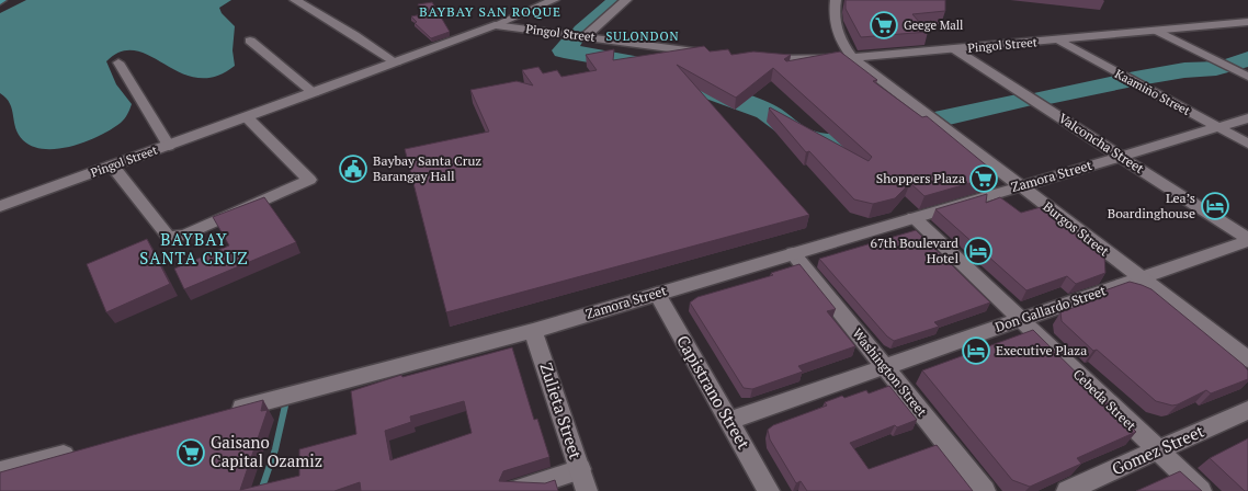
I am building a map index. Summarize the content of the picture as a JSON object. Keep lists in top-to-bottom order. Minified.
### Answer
{"streets":{"street":["Pingol Street","Kaamiño Street","Valconcha Street","Zamora Street","Burgos Street","Don Gallardo Street","Washington Street","Capistrano Street","Cebeda Street","Zulieta Street","Gomez Street"]},"crossings":[["Pingol Street","Kaamiño Street"],["Pingol Street","Valconcha Street"],["Pingol Street","Burgos Street"],["Kaamiño Street","Zamora Street"],["Valconcha Street","Zamora Street"],["Valconcha Street","Don Gallardo Street"],["Zamora Street","Burgos Street"],["Zamora Street","Washington Street"],["Zamora Street","Capistrano Street"],["Zamora Street","Cebeda Street"],["Zamora Street","Zulieta Street"],["Burgos Street","Don Gallardo Street"],["Don Gallardo Street","Washington Street"],["Don Gallardo Street","Capistrano Street"],["Don Gallardo Street","Cebeda Street"],["Cebeda Street","Gomez Street"]],"districts":["BAYBAY SAN ROQUE","SULONDON","BAYBAY SANTA CRUZ"],"places":{"supermarket":["Geege Mall","Shoppers Plaza","Gaisano Capital Ozamiz"],"public building":["Baybay Santa Cruz Barangay Hall"],"hotel":["Lea’s Boardinghouse","67th Boulevard Hotel","Executive Plaza"]}}
